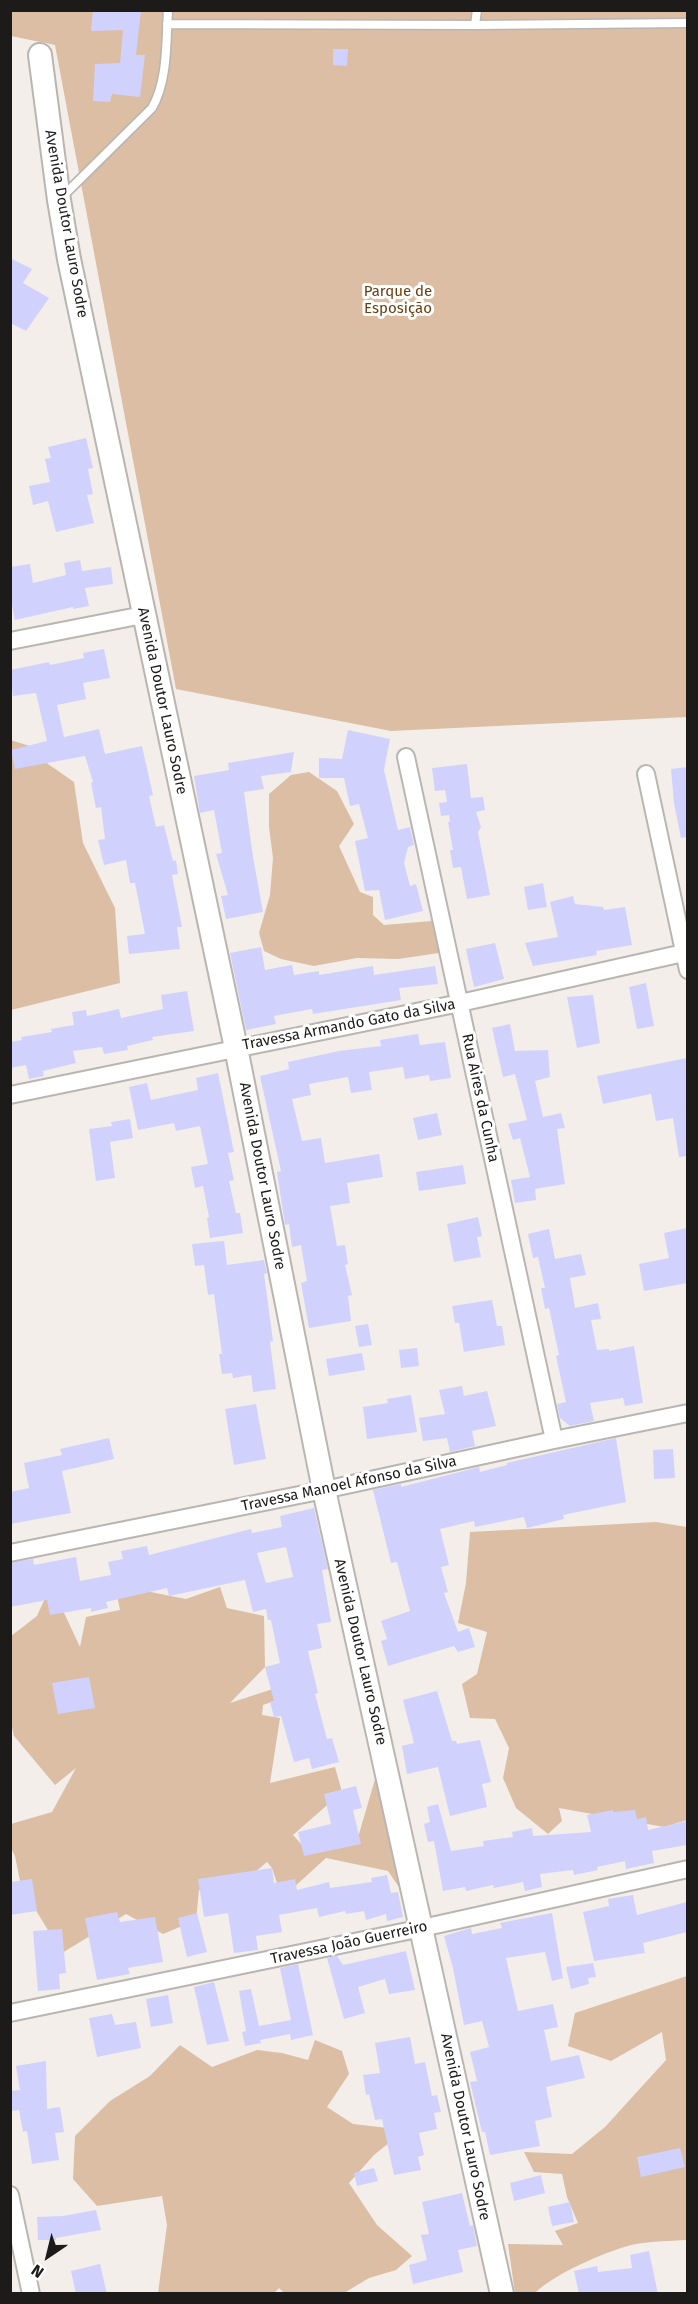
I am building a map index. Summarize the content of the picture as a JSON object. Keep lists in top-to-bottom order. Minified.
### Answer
{"streets":{"street":["Avenida Doutor Lauro Sodre","Travessa Armando Gato da Silva","Rua Aires da Cunha","Travessa Manoel Afonso da Silva","Travessa João Guerreiro"]},"crossings":[["Avenida Doutor Lauro Sodre","Travessa Armando Gato da Silva"],["Avenida Doutor Lauro Sodre","Travessa Manoel Afonso da Silva"],["Avenida Doutor Lauro Sodre","Travessa João Guerreiro"],["Travessa Armando Gato da Silva","Rua Aires da Cunha"],["Rua Aires da Cunha","Travessa Manoel Afonso da Silva"]],"parks":["Parque de Esposição"],"north":"bottom left"}
